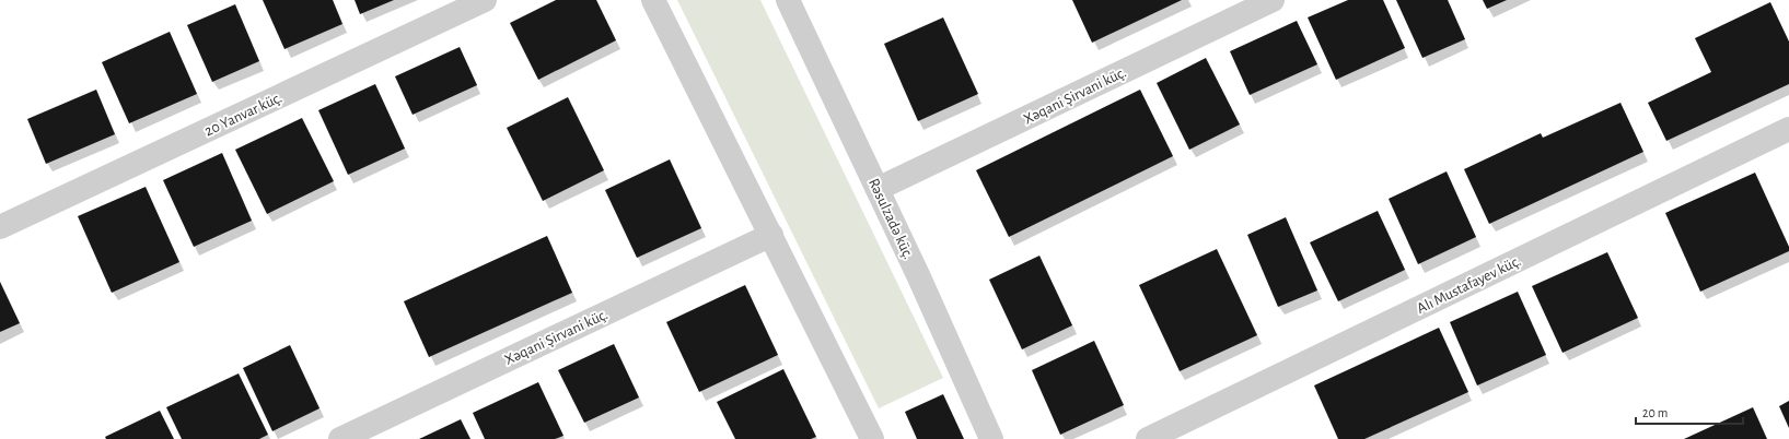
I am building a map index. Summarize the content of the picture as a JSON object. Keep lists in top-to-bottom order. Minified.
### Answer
{"streets":{"street":["Xəqani Şirvani küç.","20 Yanvar küç.","Rəsulzadə küç.","Alı Mustafayev küç."]},"crossings":[["Xəqani Şirvani küç.","Rəsulzadə küç."]],"scale_bar":"20 m"}
